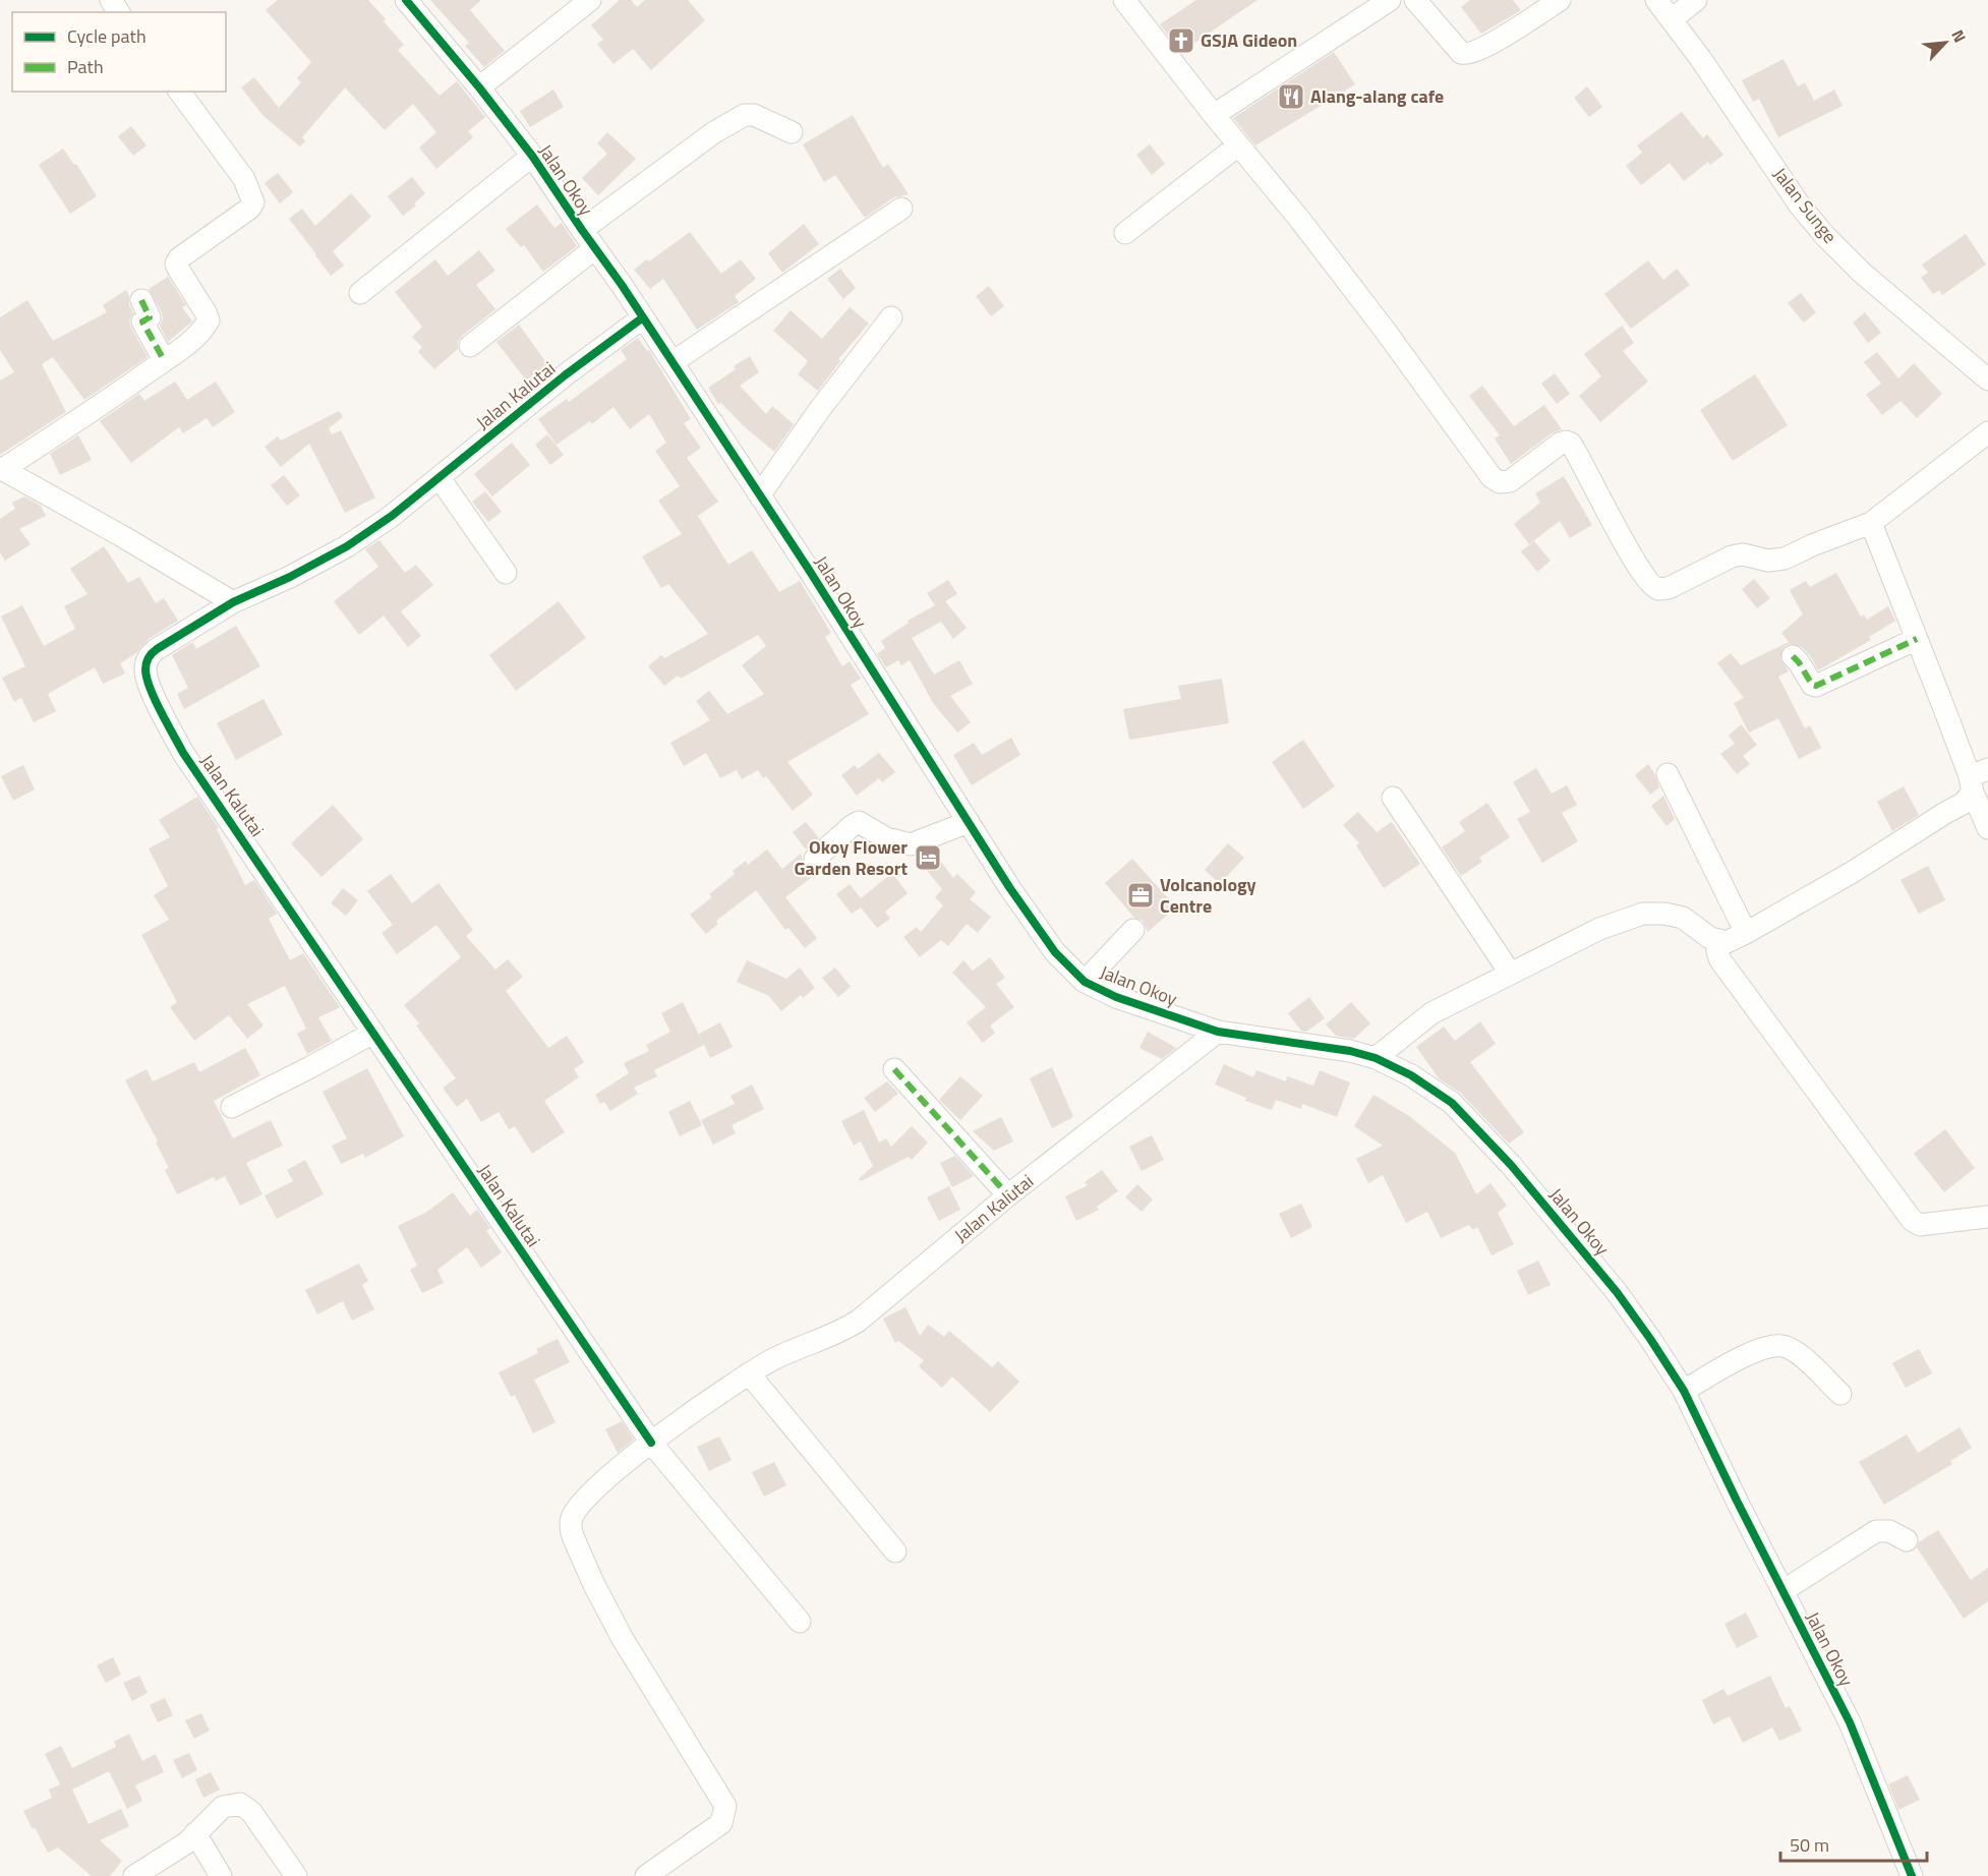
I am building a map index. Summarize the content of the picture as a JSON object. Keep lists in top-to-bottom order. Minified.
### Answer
{"streets":{"street":["Jalan Okoy","Jalan Sunge","Jalan Kalutai"]},"crossings":[["Jalan Okoy","Jalan Kalutai"]],"places":{"church":["GSJA Gideon"],"restaurant":["Alang-alang cafe"],"hotel":["Okoy Flower Garden Resort"],"office":["Volcanology Centre"]},"legend":["Cycle path","Path"],"scale_bar":"50 m","north":"top right"}
